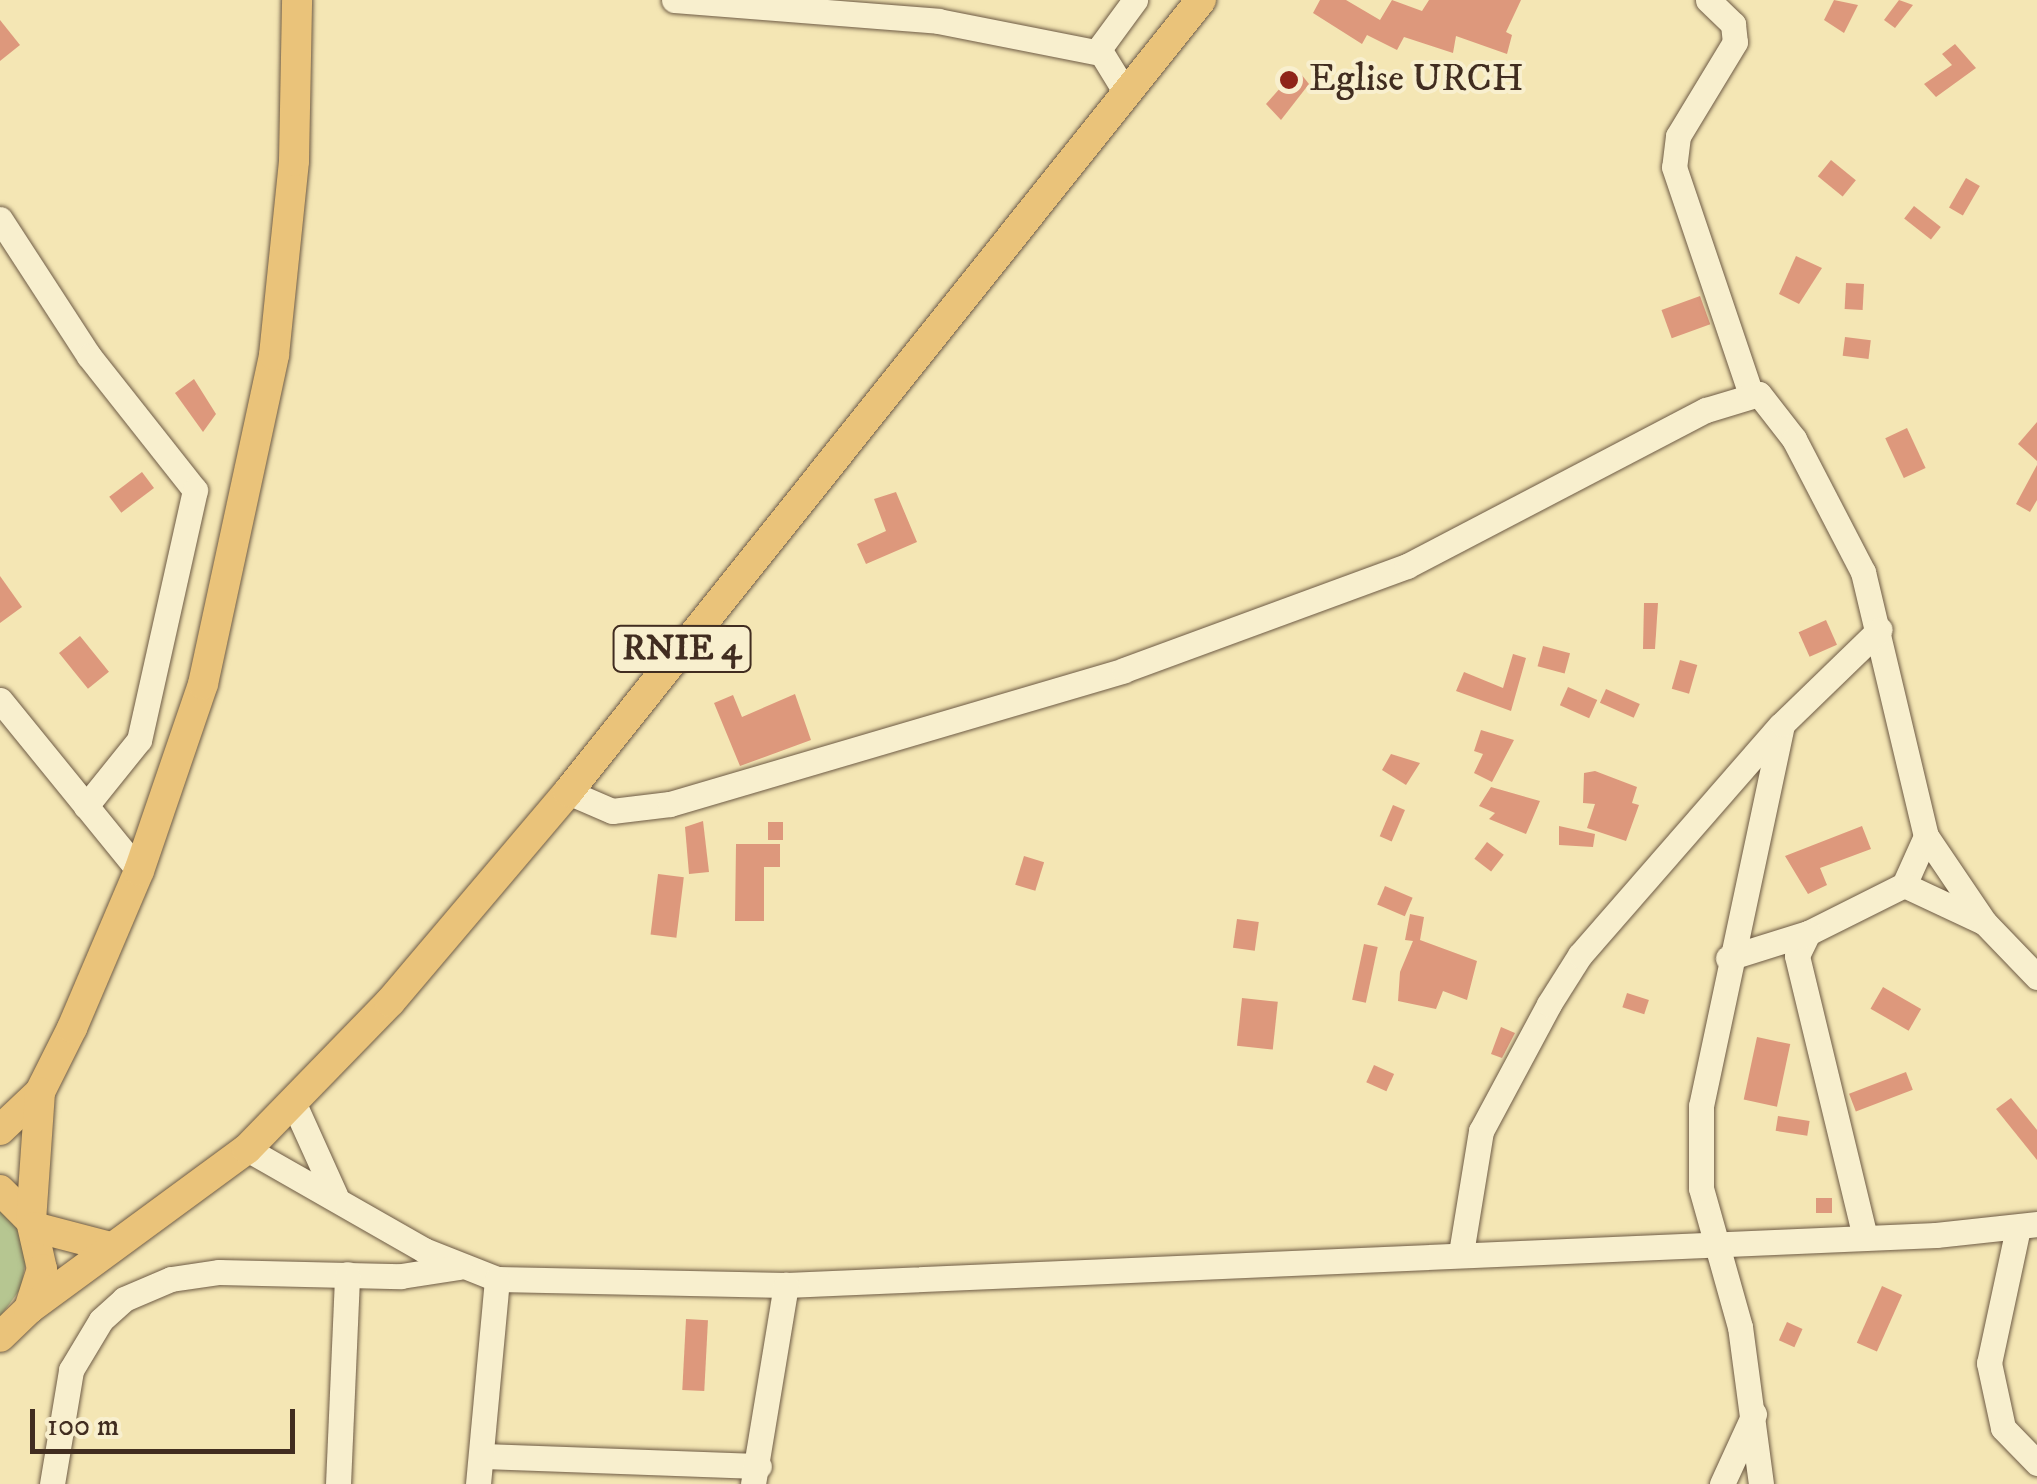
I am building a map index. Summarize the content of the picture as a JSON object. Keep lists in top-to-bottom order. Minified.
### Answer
{"streets":{"main road":["RNIE 4"]},"places":["Eglise URCH"],"scale_bar":"100 m"}
